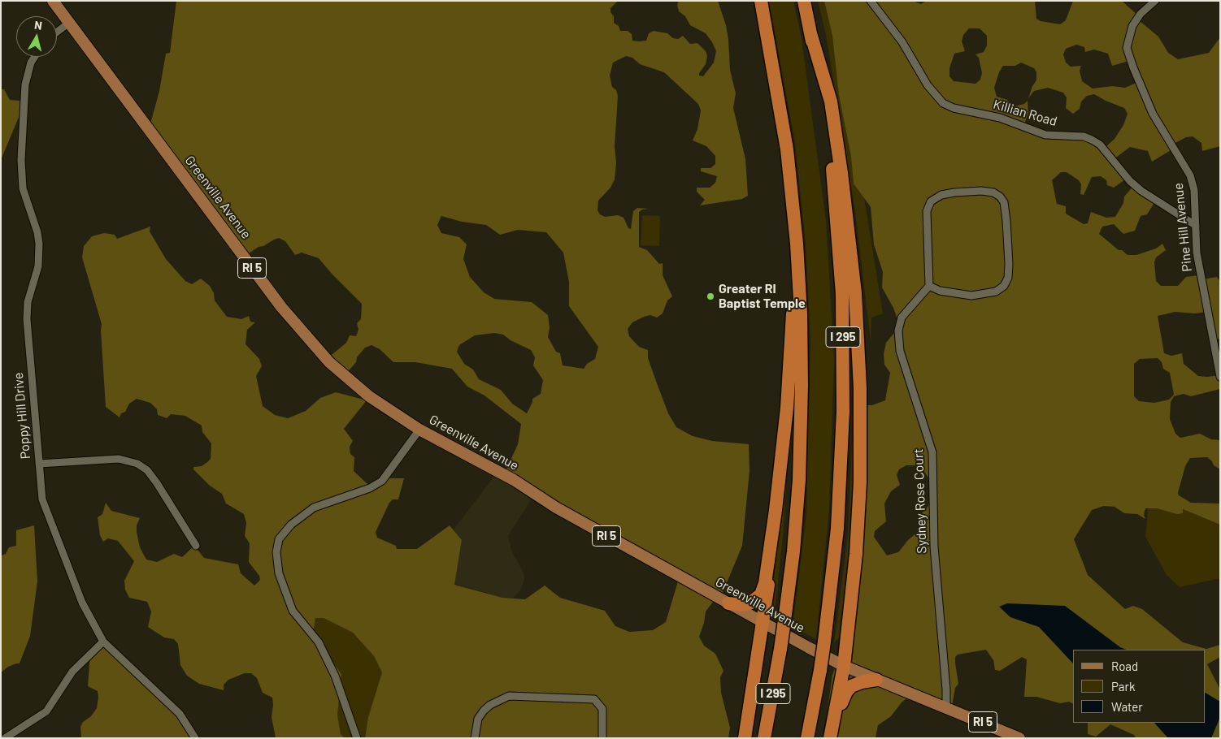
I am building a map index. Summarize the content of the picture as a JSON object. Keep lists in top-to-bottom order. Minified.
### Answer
{"streets":{"highway":["I 295"],"main road":["Greenville Avenue","RI 5"],"street":["Killian Road","Pine Hill Avenue","Poppy Hill Drive","Sydney Rose Court"]},"crossings":[["Killian Road","Pine Hill Avenue"],["Greenville Avenue","Sydney Rose Court"]],"places":["Greater RI Baptist Temple"],"legend":["Road","Park","Water"],"north":"top"}
